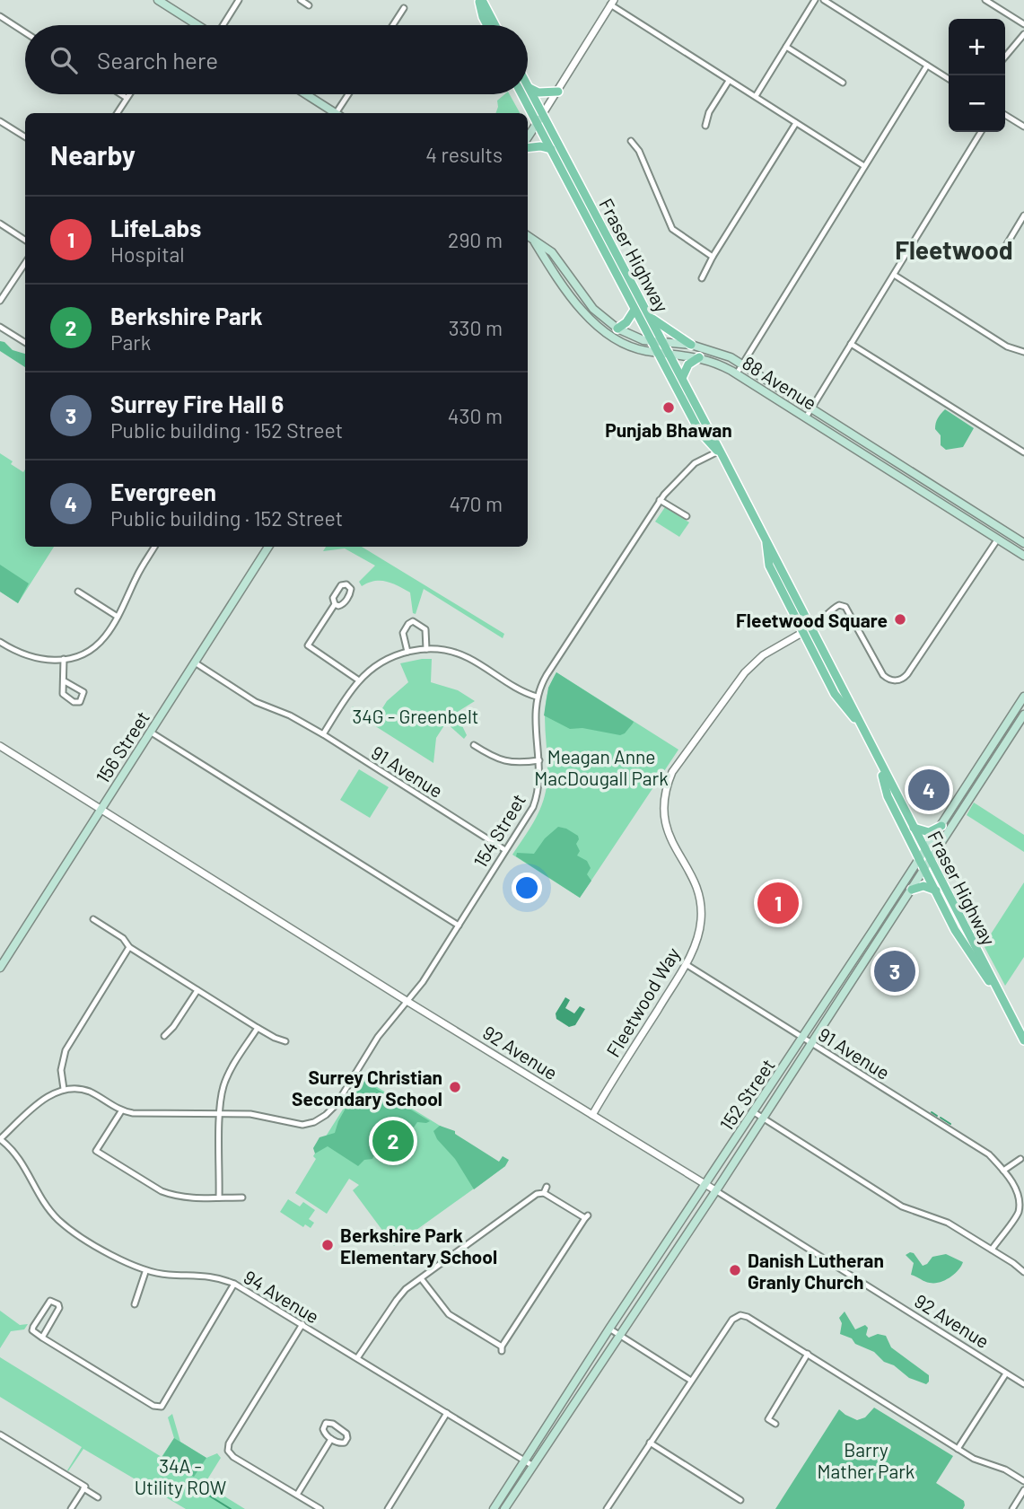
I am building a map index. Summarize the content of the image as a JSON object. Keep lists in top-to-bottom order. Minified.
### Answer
{"streets":{"main road":["Fraser Highway","88 Avenue","156 Street","152 Street"],"street":["91 Avenue","154 Street","Fleetwood Way","92 Avenue","94 Avenue"]},"crossings":[["Fraser Highway","88 Avenue"],["Fraser Highway","154 Street"],["Fraser Highway","Fleetwood Way"],["Fraser Highway","152 Street"],["88 Avenue","Fleetwood Way"],["156 Street","91 Avenue"],["156 Street","92 Avenue"],["91 Avenue","154 Street"],["91 Avenue","Fleetwood Way"],["91 Avenue","152 Street"],["154 Street","92 Avenue"],["Fleetwood Way","92 Avenue"],["92 Avenue","152 Street"],["152 Street","94 Avenue"]],"districts":["Fleetwood"],"parks":["34G - Greenbelt","Meagan Anne MacDougall Park","Barry Mather Park","34A - Utility ROW"],"places":["Punjab Bhawan","Fleetwood Square","Surrey Christian Secondary School","Berkshire Park Elementary School","Danish Lutheran Granly Church"],"page":{"map_buttons":["+","−"],"search":"Search here","heading":["Nearby","4 results"],"list":[{"mark":"1","name":"LifeLabs","note":"Hospital","value":"290 m"},{"mark":"2","name":"Berkshire Park","note":"Park","value":"330 m"},{"mark":"3","name":"Surrey Fire Hall 6","note":"Public building · 152 Street","value":"430 m"},{"mark":"4","name":"Evergreen","note":"Public building · 152 Street","value":"470 m"}],"pins":["4","1","3","2"]}}
